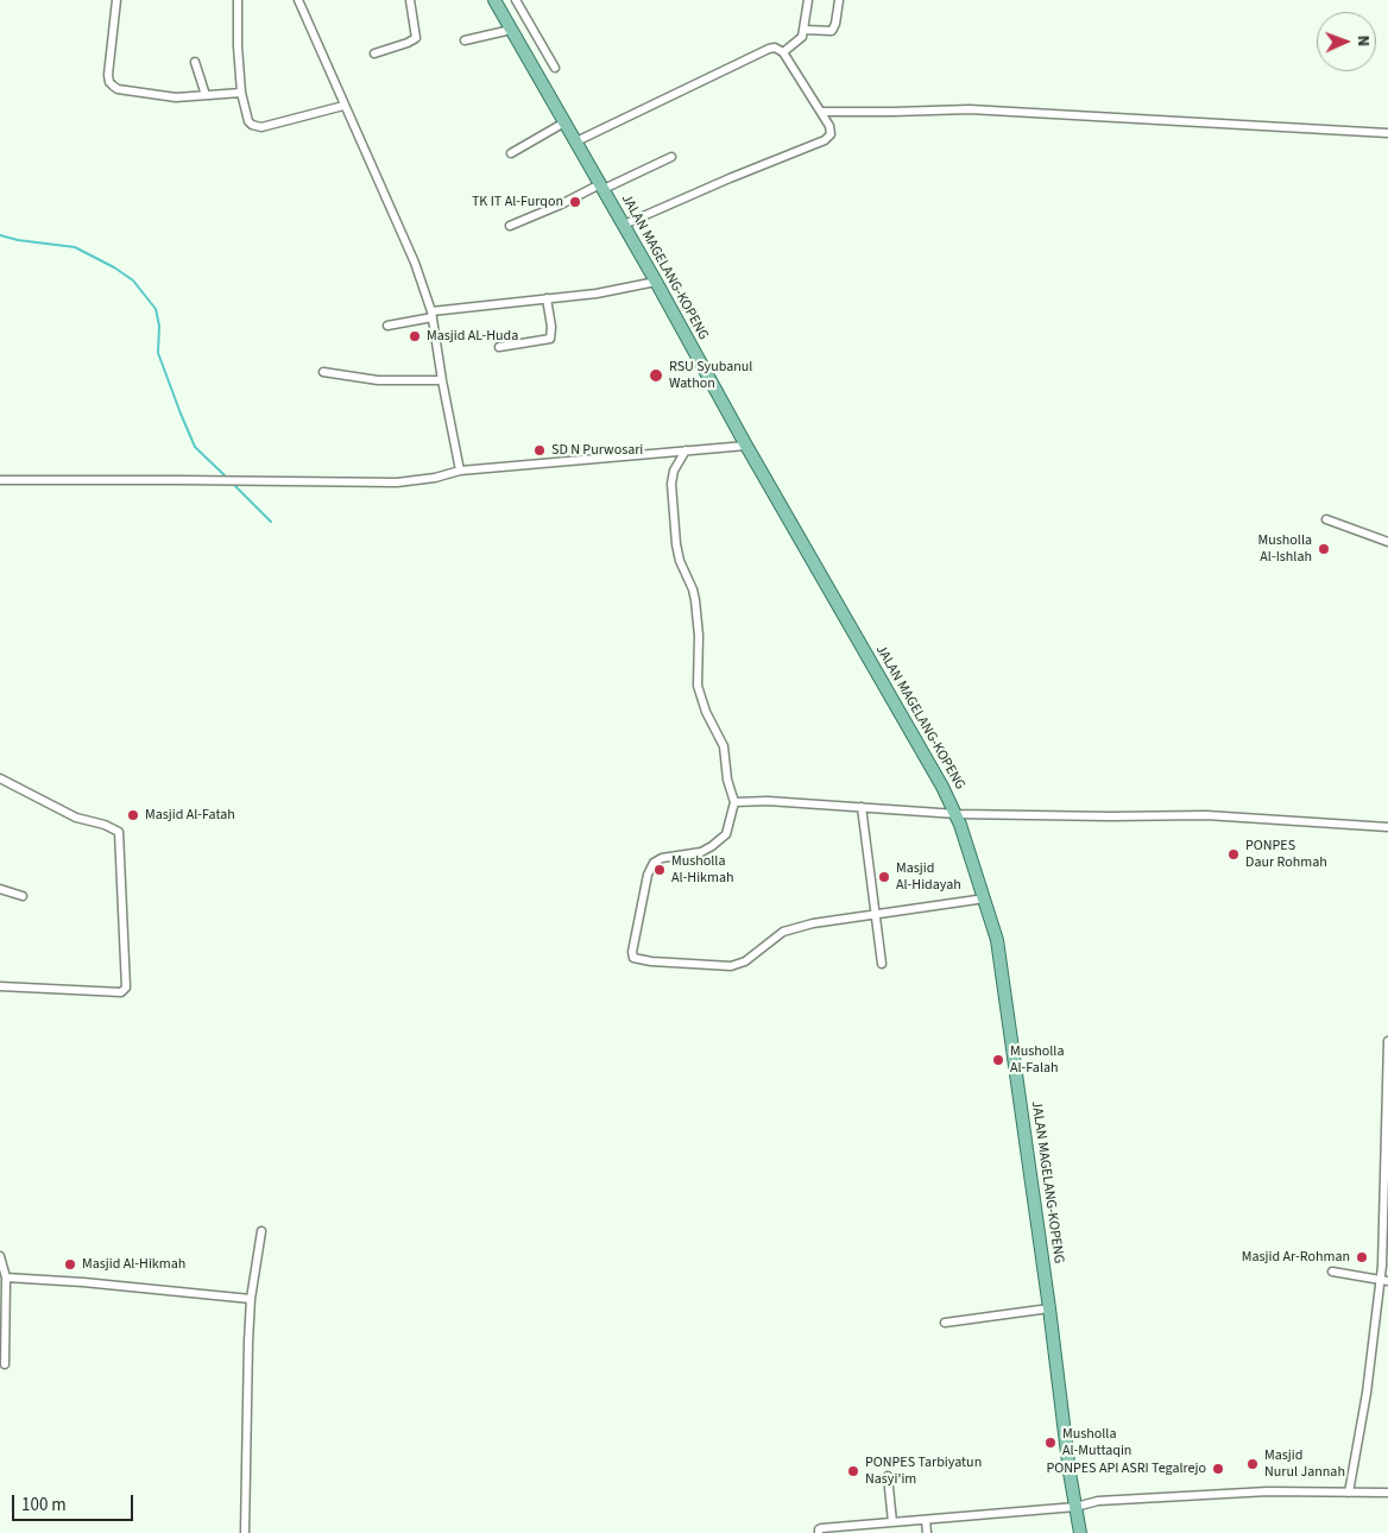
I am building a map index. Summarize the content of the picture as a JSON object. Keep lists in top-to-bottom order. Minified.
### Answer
{"streets":{"main road":["JALAN MAGELANG-KOPENG"]},"places":["TK IT Al-Furqon","Masjid AL-Huda","RSU Syubanul Wathon","SD N Purwosari","Musholla Al-Ishlah","Masjid Al-Fatah","PONPES Daur Rohmah","Musholla Al-Hikmah","Masjid Al-Hidayah","Musholla Al-Falah","Masjid Ar-Rohman","Masjid Al-Hikmah","Musholla Al-Muttaqin","Masjid Nurul Jannah","PONPES API ASRI Tegalrejo","PONPES Tarbiyatun Nasyi'im"],"scale_bar":"100 m","north":"right"}
